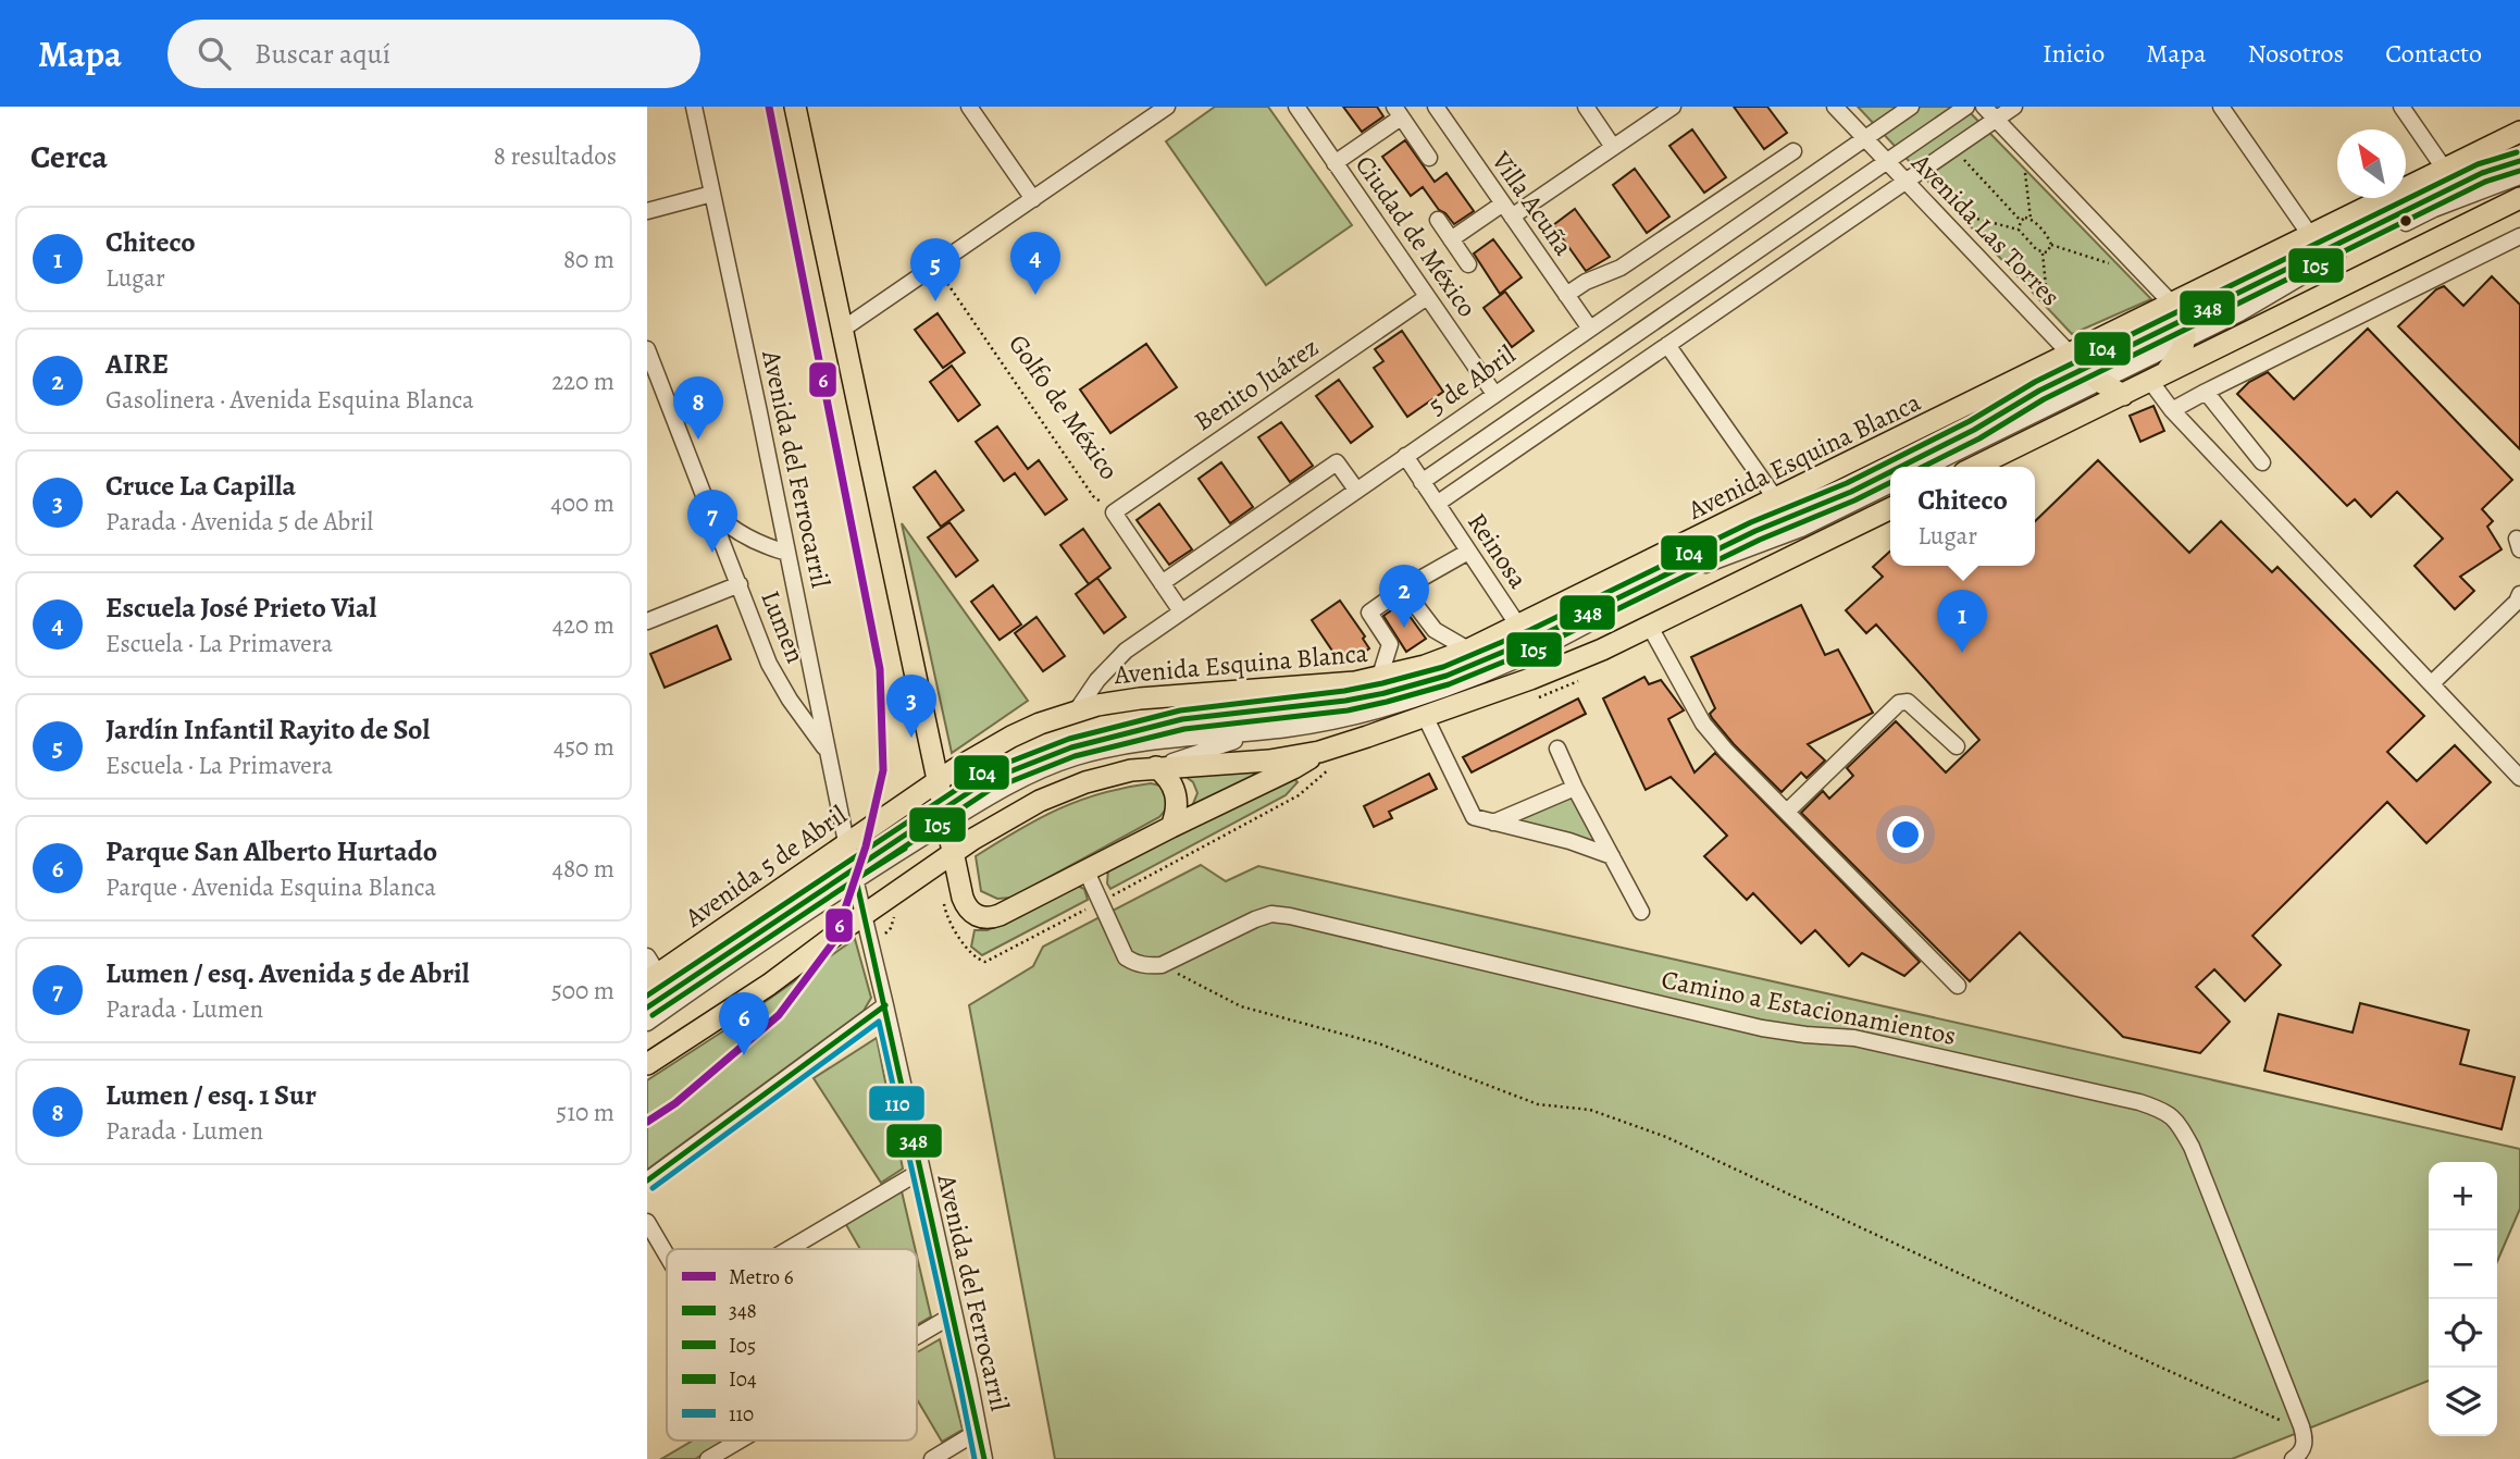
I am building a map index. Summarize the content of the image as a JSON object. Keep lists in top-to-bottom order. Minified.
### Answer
{"streets":{"main road":["Avenida Esquina Blanca","Avenida 5 de Abril"],"street":["Villa Acuña","Avenida Las Torres","Ciudad de México","5 de Abril","Benito Juárez","Golfo de México","Avenida del Ferrocarril","Reinosa","Lumen","Camino a Estacionamientos"]},"crossings":[["Villa Acuña","5 de Abril"],["Avenida Las Torres","5 de Abril"],["Avenida Las Torres","Avenida Esquina Blanca"],["Ciudad de México","5 de Abril"],["Ciudad de México","Benito Juárez"],["5 de Abril","Golfo de México"],["5 de Abril","Avenida Esquina Blanca"],["5 de Abril","Reinosa"],["5 de Abril","Avenida 5 de Abril"],["Benito Juárez","Golfo de México"],["Avenida Esquina Blanca","Reinosa"],["Avenida Esquina Blanca","Avenida 5 de Abril"],["Avenida del Ferrocarril","Lumen"],["Avenida del Ferrocarril","Avenida 5 de Abril"]],"lines":["metro line 6","transit line I04","transit line 348","transit line I05","transit line 110"],"legend":["Metro 6","348","I05","I04","110"],"north":"top left","page":{"header":"Mapa","search":"Buscar aquí","nav":["Inicio","Mapa","Nosotros","Contacto"],"heading":["Cerca","8 resultados"],"list":[{"mark":"1","name":"Chiteco","note":"Lugar","value":"80 m"},{"mark":"2","name":"AIRE","note":"Gasolinera · Avenida Esquina Blanca","value":"220 m"},{"mark":"3","name":"Cruce La Capilla","note":"Parada · Avenida 5 de Abril","value":"400 m"},{"mark":"4","name":"Escuela José Prieto Vial","note":"Escuela · La Primavera","value":"420 m"},{"mark":"5","name":"Jardín Infantil Rayito de Sol","note":"Escuela · La Primavera","value":"450 m"},{"mark":"6","name":"Parque San Alberto Hurtado","note":"Parque · Avenida Esquina Blanca","value":"480 m"},{"mark":"7","name":"Lumen / esq. Avenida 5 de Abril","note":"Parada · Lumen","value":"500 m"},{"mark":"8","name":"Lumen / esq. 1 Sur","note":"Parada · Lumen","value":"510 m"}],"pins":["4","5","8","7","2","1","3","6"],"popup":["Chiteco","Lugar"],"map_buttons":["+","−"]}}
